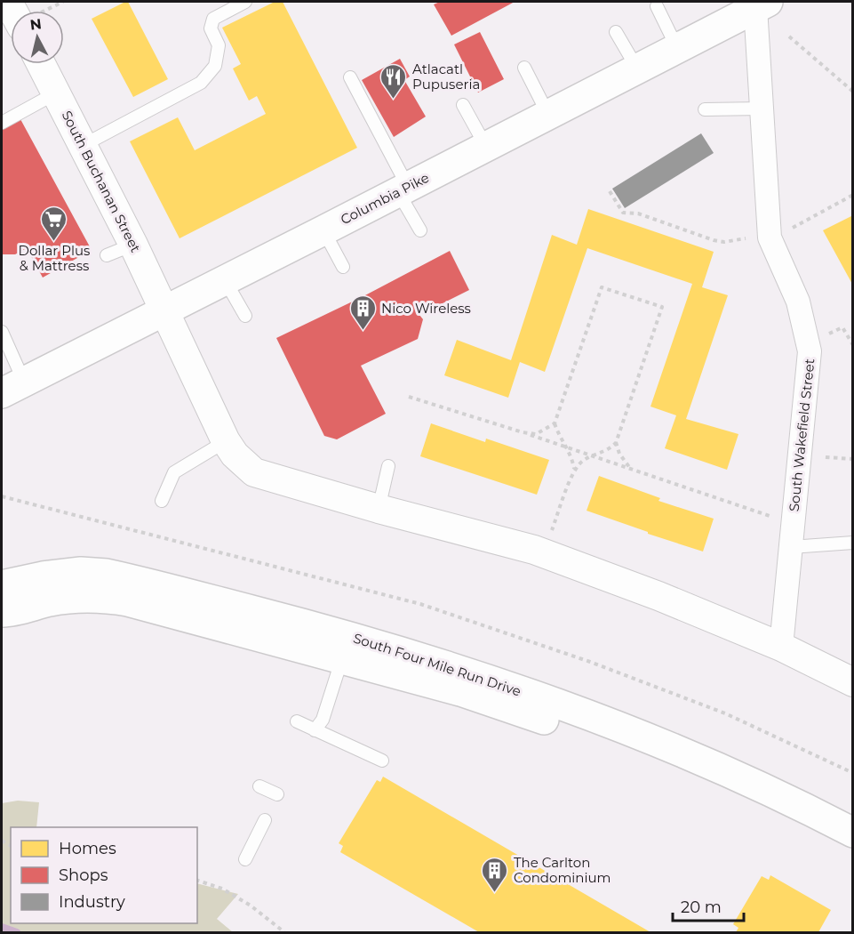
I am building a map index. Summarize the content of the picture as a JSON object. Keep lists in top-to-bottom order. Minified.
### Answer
{"streets":{"main road":["Columbia Pike","South Four Mile Run Drive"],"street":["South Buchanan Street","South Wakefield Street"]},"crossings":[["South Buchanan Street","Columbia Pike"],["Columbia Pike","South Wakefield Street"]],"places":{"restaurant":["Atlacatl Pupuseria"],"supermarket":["Dollar Plus & Mattress"],"building":["Nico Wireless","The Carlton Condominium"]},"legend":["Homes","Shops","Industry"],"scale_bar":"20 m","north":"top"}
